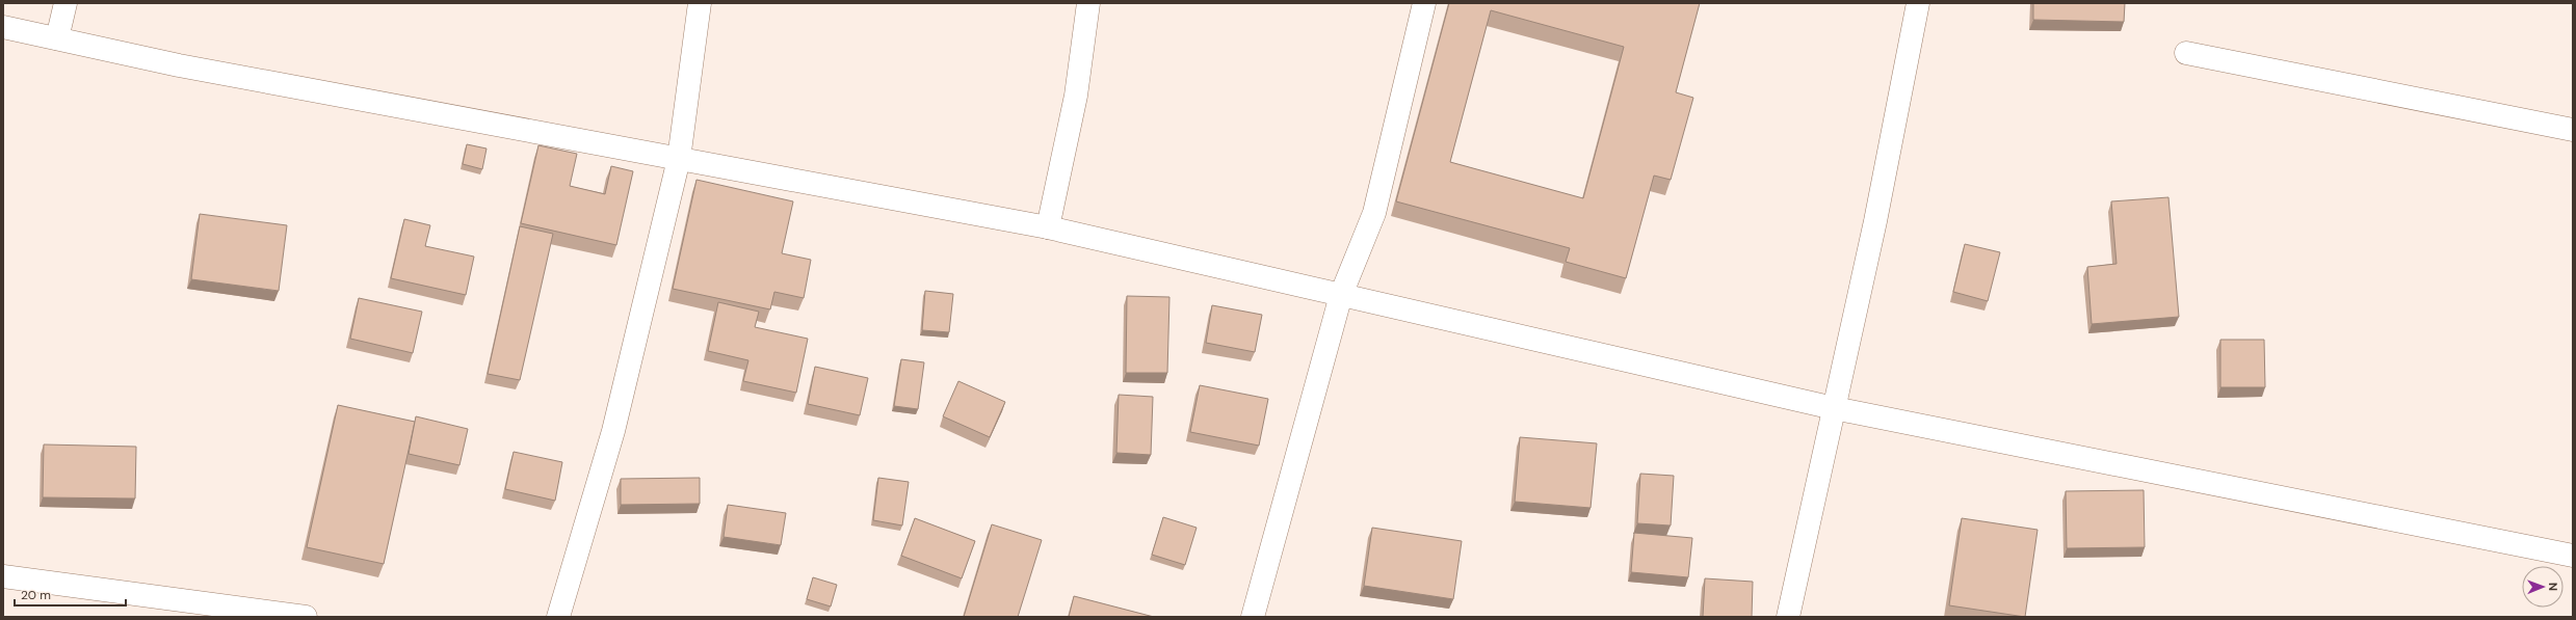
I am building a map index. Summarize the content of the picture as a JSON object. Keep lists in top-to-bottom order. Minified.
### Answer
{"scale_bar":"20 m","north":"right"}
